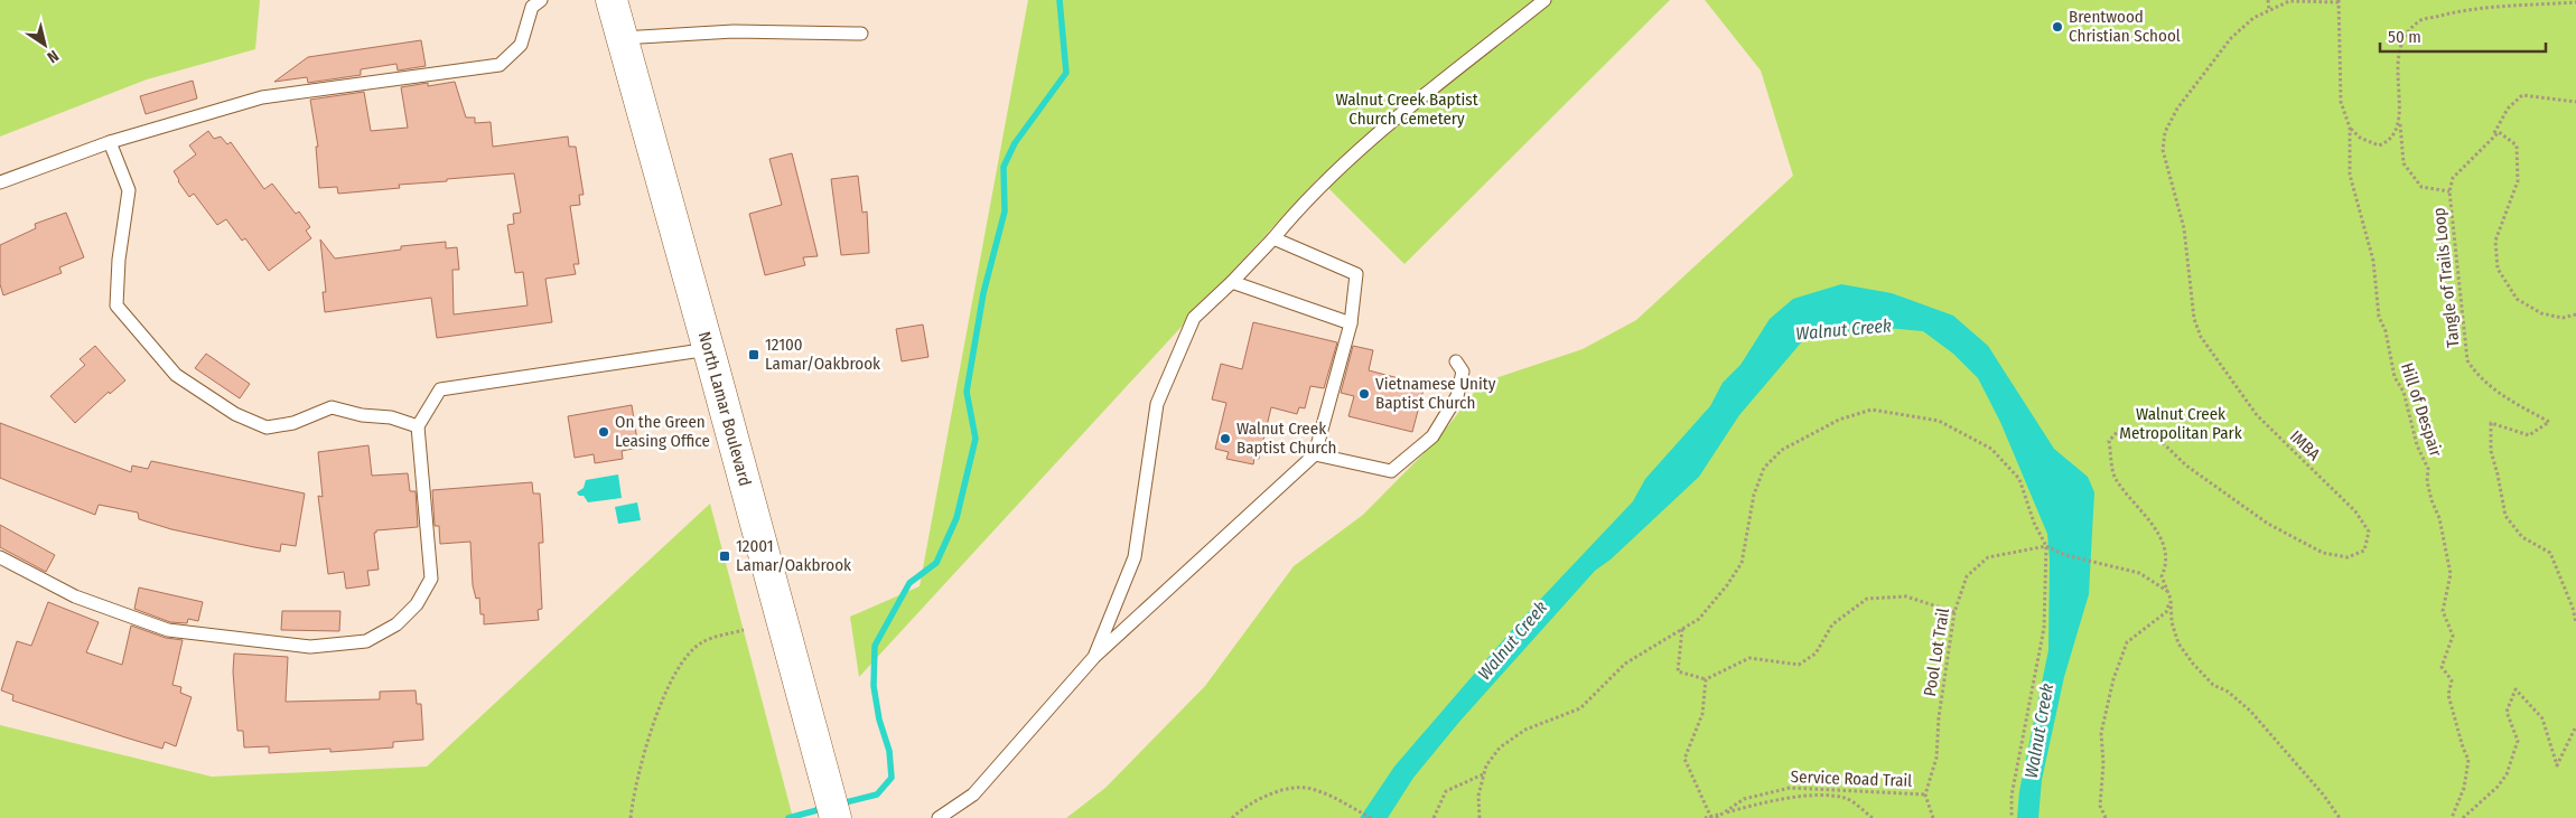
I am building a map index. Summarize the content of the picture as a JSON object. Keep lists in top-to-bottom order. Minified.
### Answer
{"streets":{"main road":["North Lamar Boulevard"],"path":["Tangle of Trails Loop","Hill of Despair","IMBA","Pool Lot Trail","Service Road Trail"]},"crossings":[["Hill of Despair","IMBA"],["Pool Lot Trail","Service Road Trail"]],"water":["Walnut Creek"],"parks":["Walnut Creek Baptist Church Cemetery","Walnut Creek Metropolitan Park"],"places":{"other":["Brentwood Christian School","Vietnamese Unity Baptist Church","On the Green Leasing Office","Walnut Creek Baptist Church"],"transit":["12100 Lamar/Oakbrook","12001 Lamar/Oakbrook"]},"scale_bar":"50 m","north":"bottom right"}
